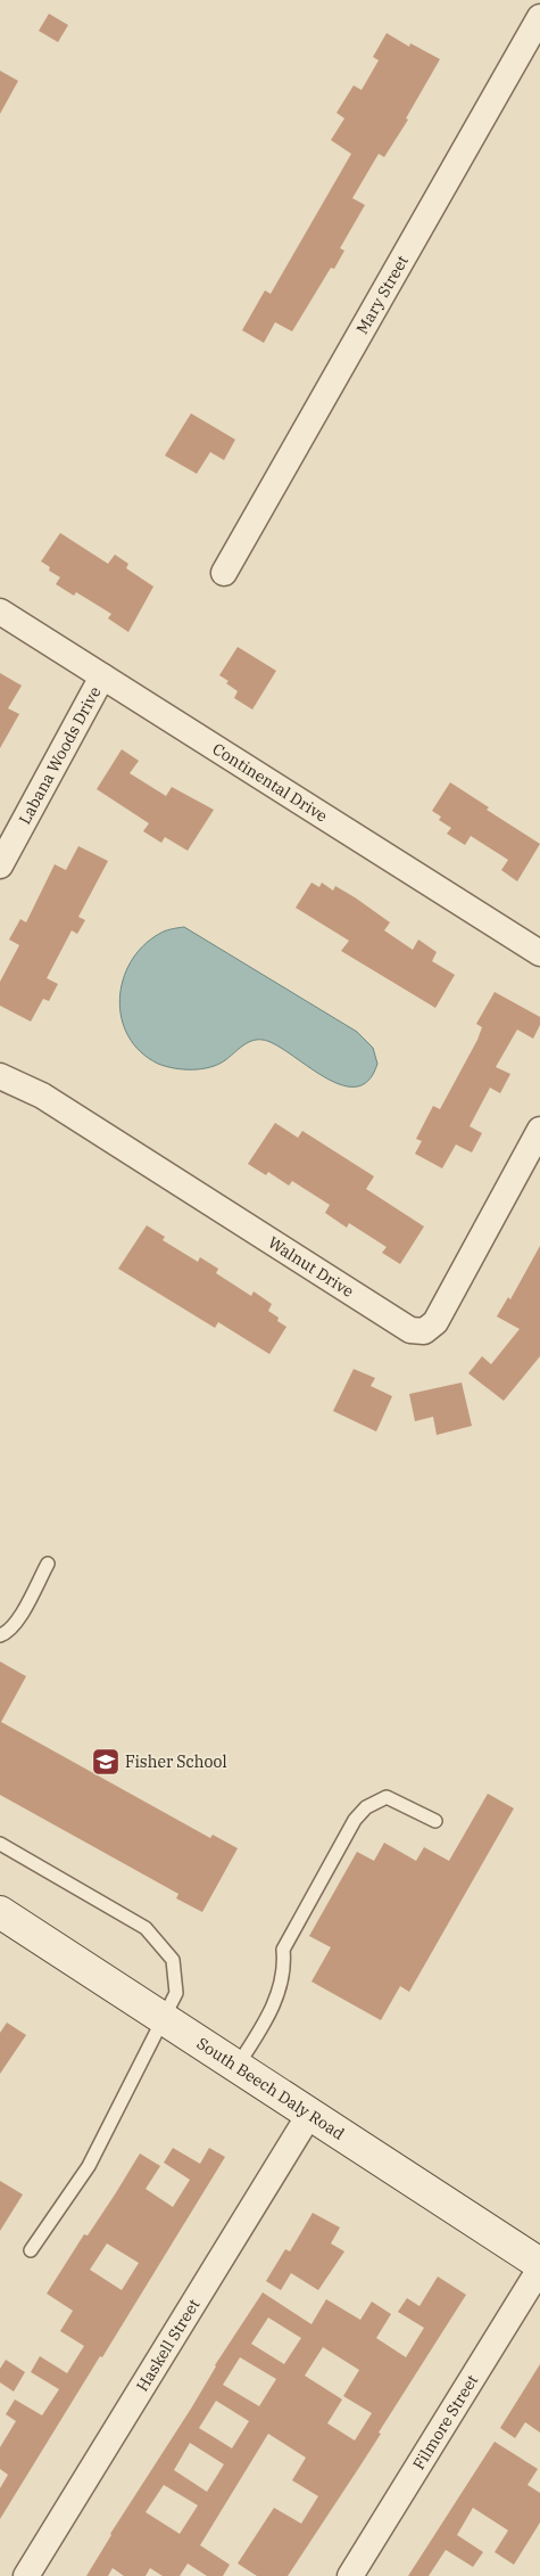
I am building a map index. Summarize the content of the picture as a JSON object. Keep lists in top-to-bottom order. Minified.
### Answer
{"streets":{"street":["Mary Street","Labana Woods Drive","Continental Drive","Walnut Drive","South Beech Daly Road","Haskell Street","Filmore Street"]},"crossings":[["Labana Woods Drive","Continental Drive"],["South Beech Daly Road","Haskell Street"],["South Beech Daly Road","Filmore Street"]],"places":{"school or university":["Fisher School"]}}
